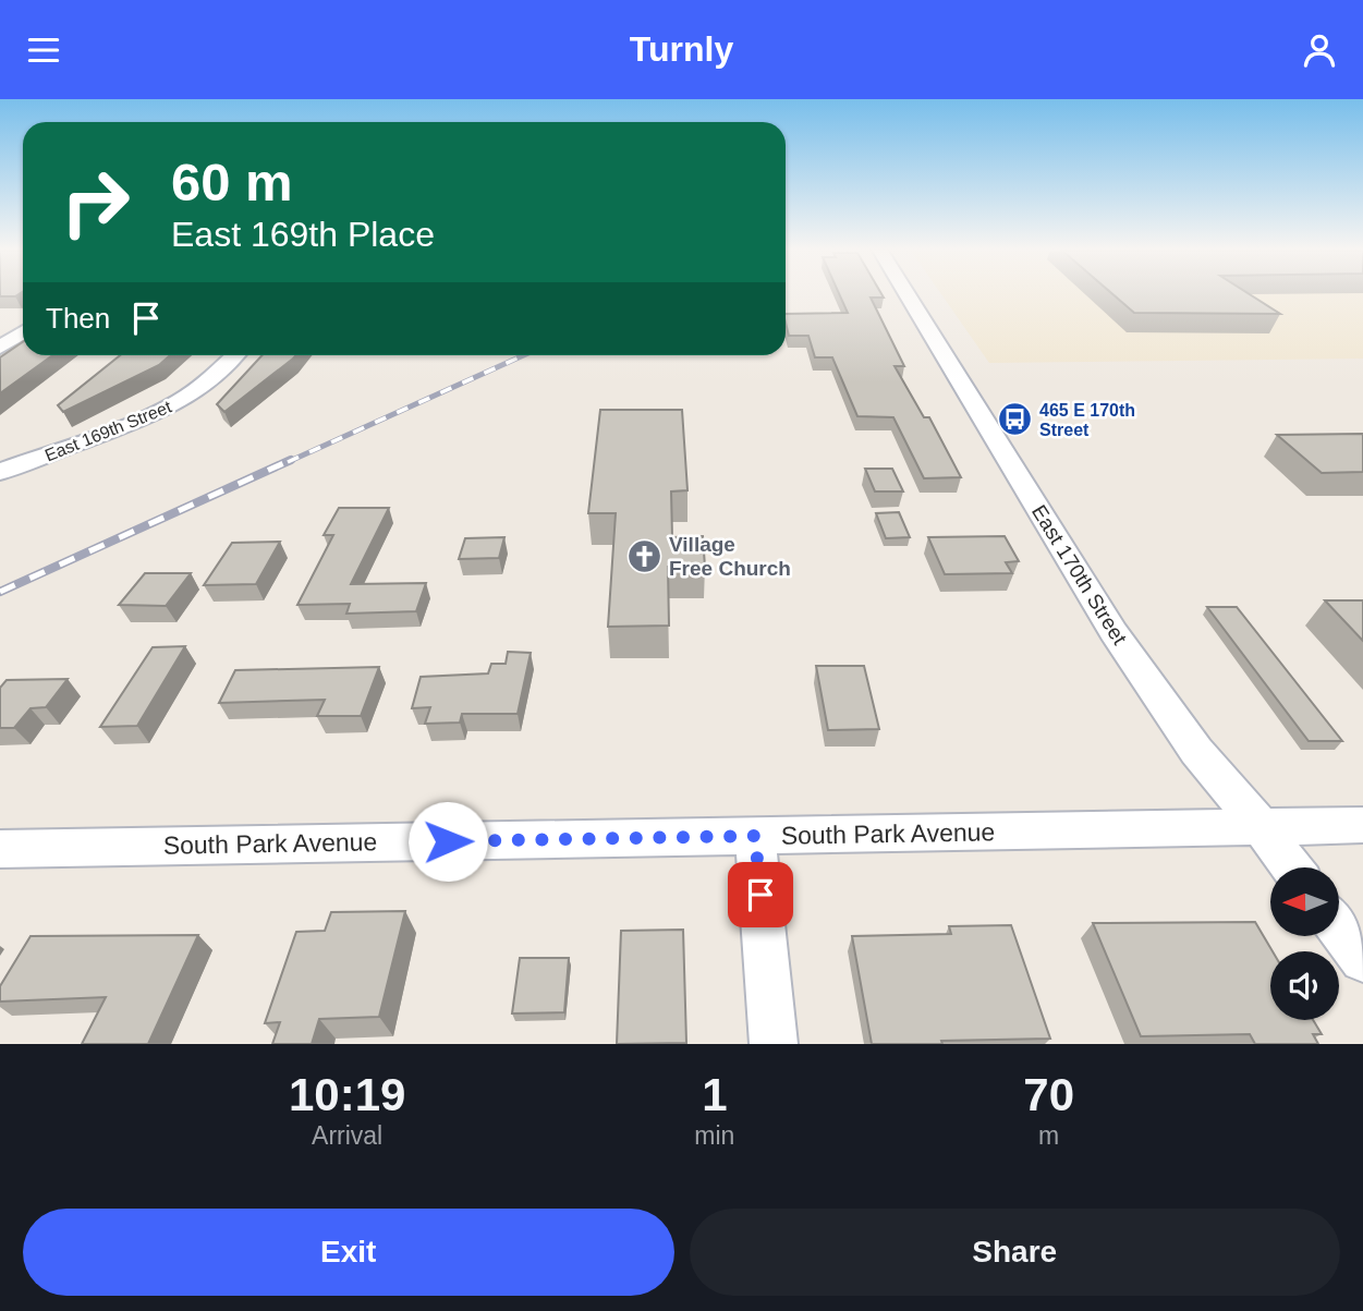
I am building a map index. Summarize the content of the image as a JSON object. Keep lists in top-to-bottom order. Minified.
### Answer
{"streets":{"street":["East 169th Street","East 170th Street","South Park Avenue"]},"crossings":[["East 170th Street","South Park Avenue"]],"places":{"bus stop":["465 E 170th Street"],"church":["Village Free Church"]},"north":"left","page":{"header":"Turnly","turn":["60 m","East 169th Place"],"then":"Then","eta":["10:19","Arrival","1","min","70","m"],"buttons":["Exit","Share"]}}
